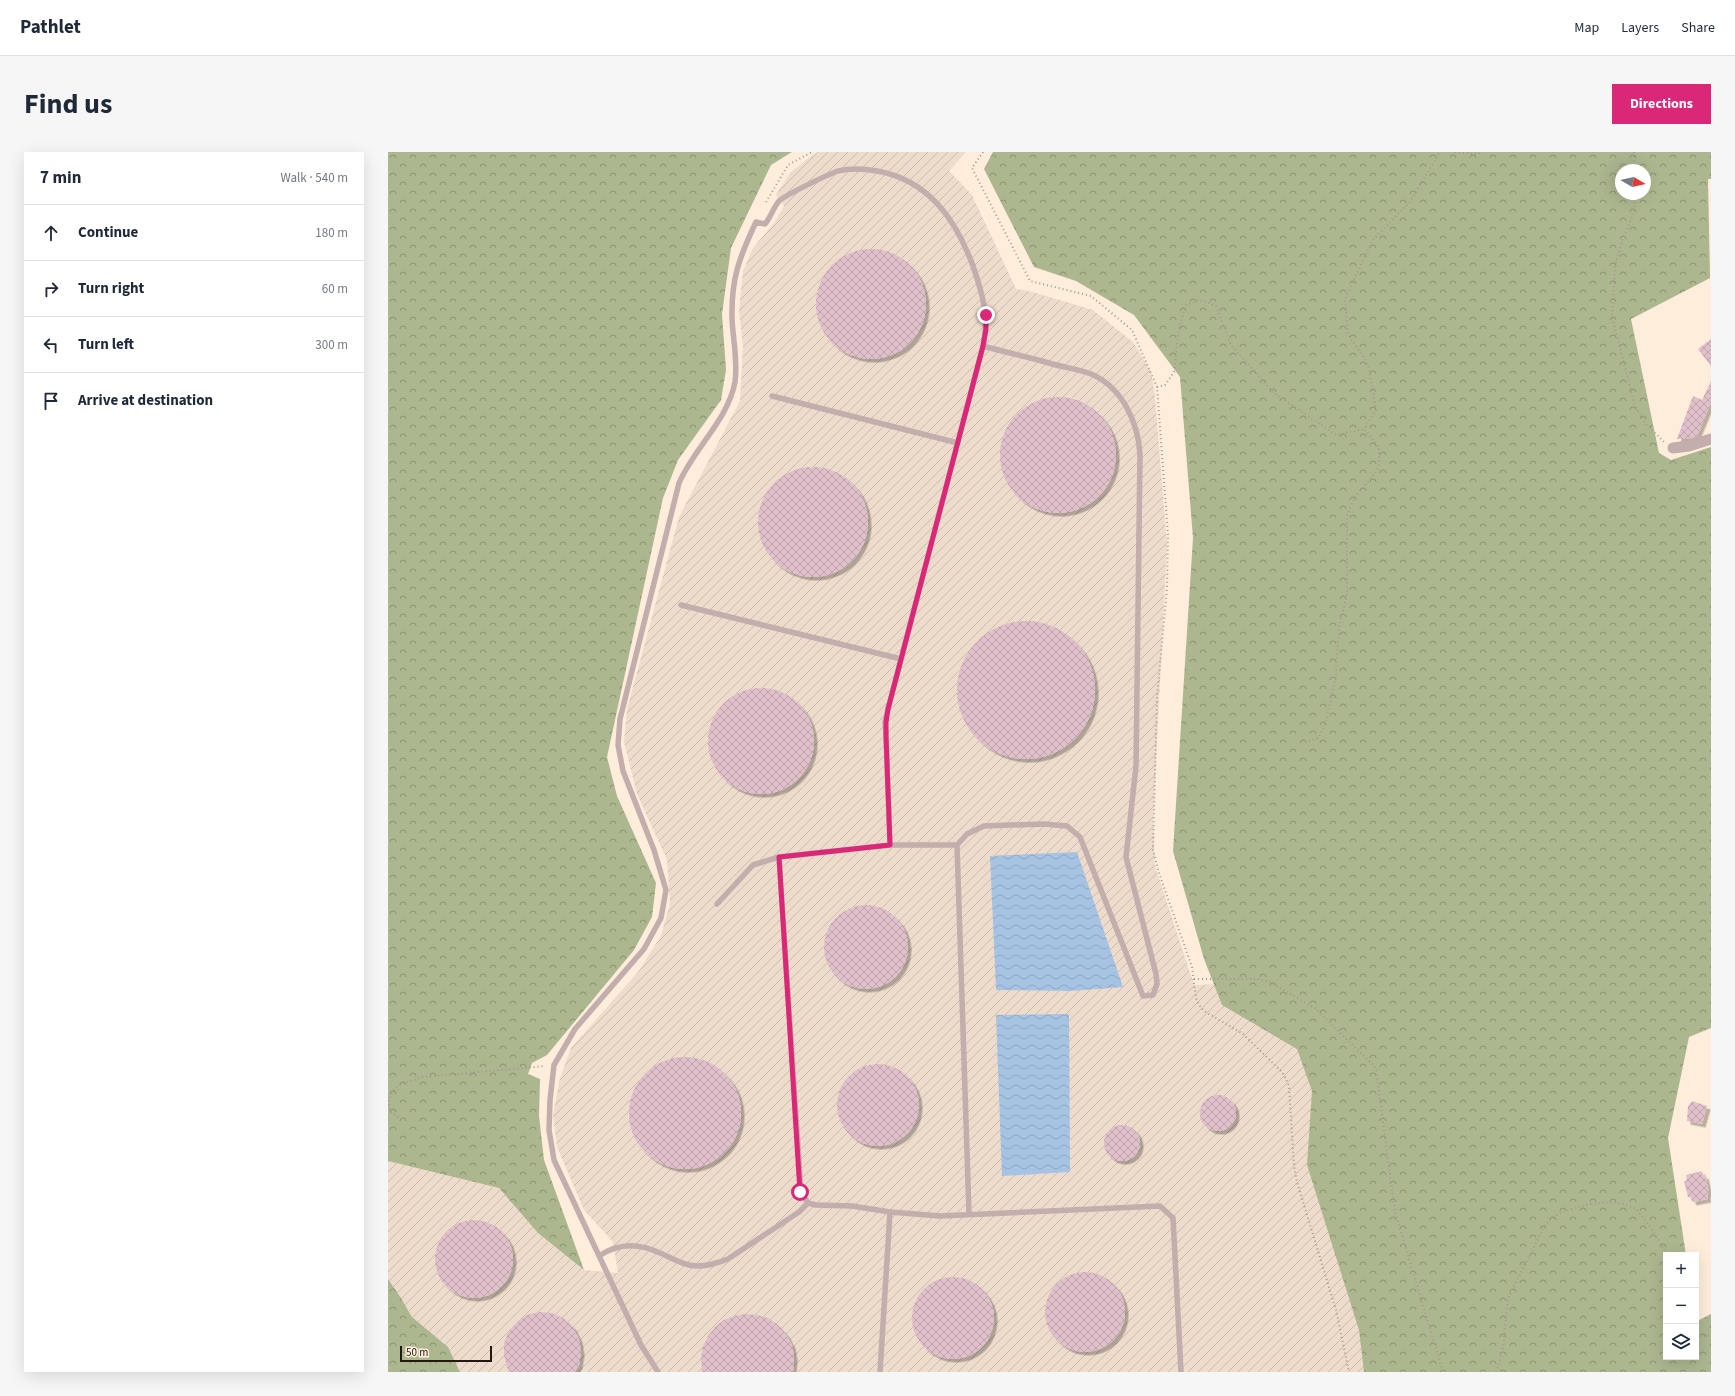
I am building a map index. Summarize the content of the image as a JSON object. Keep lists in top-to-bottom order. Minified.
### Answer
{"scale_bar":"50 m","north":"right","page":{"header":"Pathlet","nav":["Map","Layers","Share"],"title":"Find us","buttons":"Directions","heading":["7 min","Walk · 540 m"],"list":[["Continue","180 m"],["Turn right","60 m"],["Turn left","300 m"],"Arrive at destination"],"map_buttons":["+","−"],"scale":"50 m"}}
